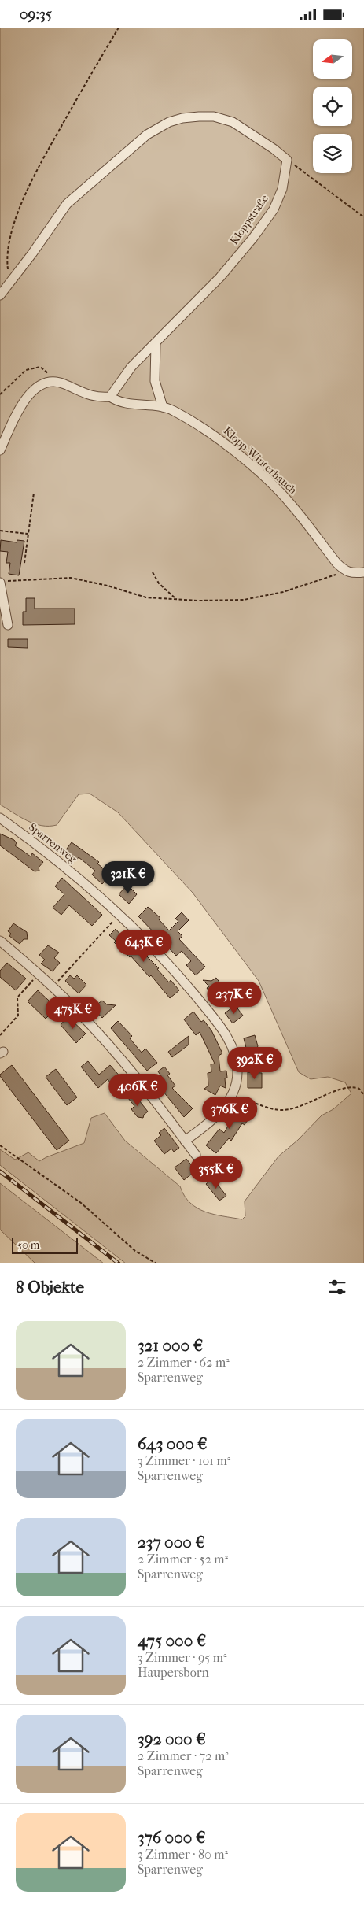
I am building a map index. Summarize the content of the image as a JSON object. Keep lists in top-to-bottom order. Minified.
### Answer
{"streets":{"street":["Kloppstraße","Klopp-Winterhauch","Sparrenweg"]},"crossings":[["Kloppstraße","Klopp-Winterhauch"]],"scale_bar":"50 m","north":"left","page":{"status":"09:35","price":["321K €","643K €","237K €","475K €","392K €","406K €","376K €","355K €"],"scale":"50 m","heading":"8 Objekte","list":[{"name":"321 000 €","note":"2 Zimmer · 62 m² · Sparrenweg"},{"name":"643 000 €","note":"3 Zimmer · 101 m² · Sparrenweg"},{"name":"237 000 €","note":"2 Zimmer · 52 m² · Sparrenweg"},{"name":"475 000 €","note":"3 Zimmer · 95 m² · Haupersborn"},{"name":"392 000 €","note":"2 Zimmer · 72 m² · Sparrenweg"},{"name":"376 000 €","note":"3 Zimmer · 80 m² · Sparrenweg"}]}}
